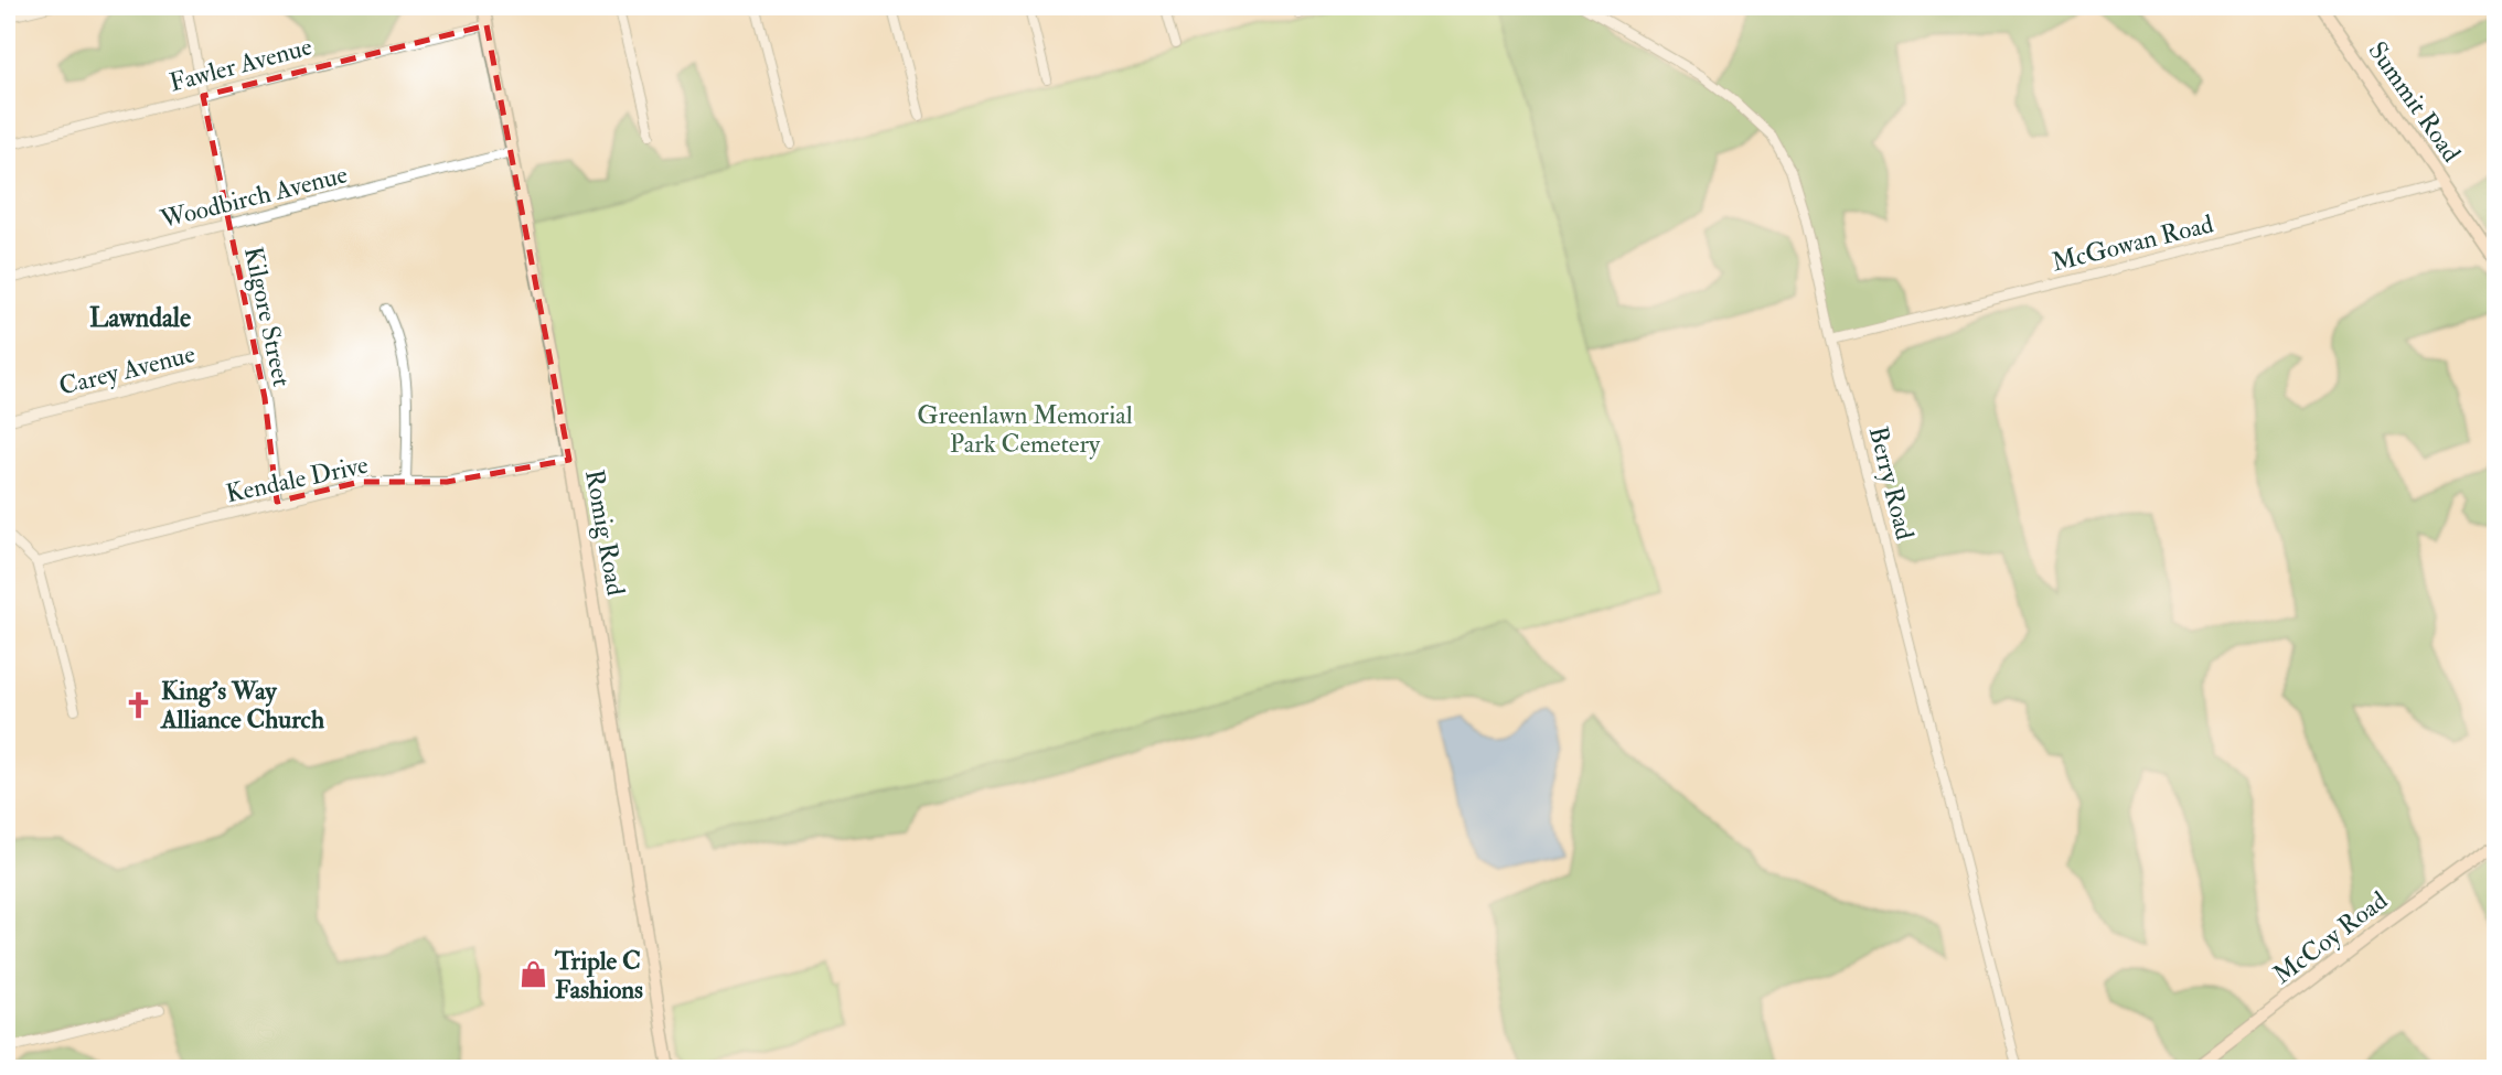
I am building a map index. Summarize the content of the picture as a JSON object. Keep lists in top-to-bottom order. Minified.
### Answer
{"streets":{"street":["Fawler Avenue","Summit Road","Woodbirch Avenue","McGowan Road","Kilgore Street","Carey Avenue","Kendale Drive","Berry Road","Romig Road","McCoy Road"]},"crossings":[["Fawler Avenue","Kilgore Street"],["Fawler Avenue","Romig Road"],["Summit Road","McGowan Road"],["Woodbirch Avenue","Kilgore Street"],["Woodbirch Avenue","Romig Road"],["McGowan Road","Berry Road"],["Kilgore Street","Carey Avenue"],["Kilgore Street","Kendale Drive"],["Kendale Drive","Romig Road"]],"districts":["Lawndale"],"parks":["Greenlawn Memorial Park Cemetery"],"places":{"church":["King's Way Alliance Church"],"shop":["Triple C Fashions"]}}
